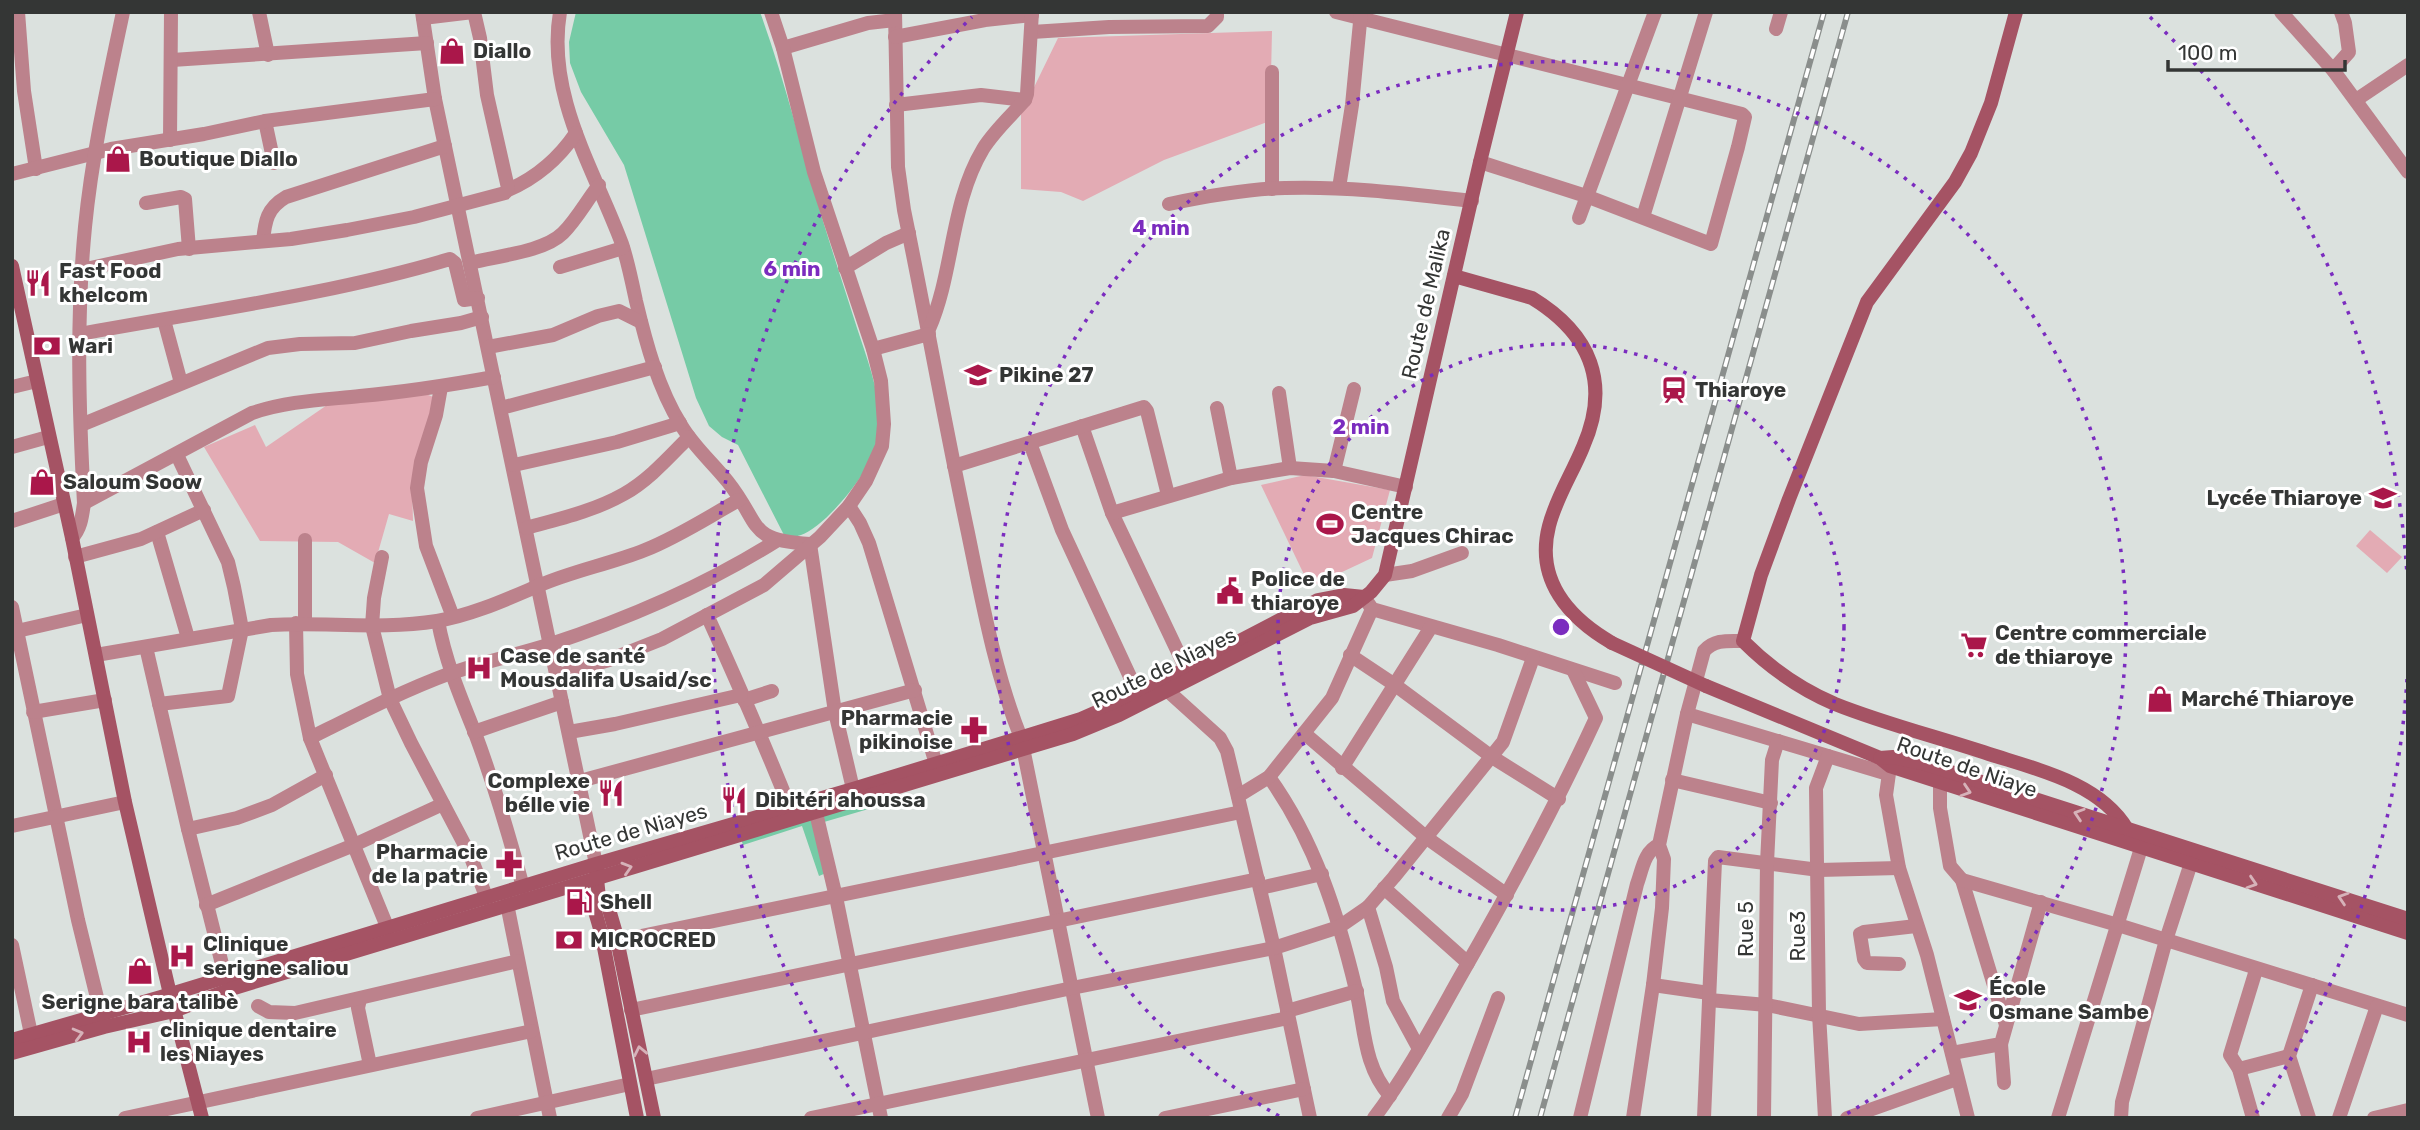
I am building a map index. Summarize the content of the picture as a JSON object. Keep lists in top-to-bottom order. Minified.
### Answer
{"streets":{"main road":["Route de Malika","Route de Niayes","Route de Niaye"],"street":["Rue 5","Rue3"]},"places":{"shop":["Diallo","Boutique Diallo","Saloum Soow","Marché Thiaroye","Serigne bara talibè"],"restaurant":["Fast Food khelcom","Complexe bélle vie","Dibitéri ahoussa"],"bank":["Wari","MICROCRED"],"school or university":["Pikine 27","Lycée Thiaroye","École Osmane Sambe"],"station":["Thiaroye"],"sports":["Centre Jacques Chirac"],"public building":["Police de thiaroye"],"supermarket":["Centre commerciale de thiaroye"],"hospital":["Case de santé Mousdalifa Usaid/sc","Clinique serigne saliou","clinique dentaire les Niayes"],"pharmacy":["Pharmacie pikinoise","Pharmacie de la patrie"],"fuel station":["Shell"]},"scale_bar":"100 m","rings":["4 min","6 min","2 min"]}
